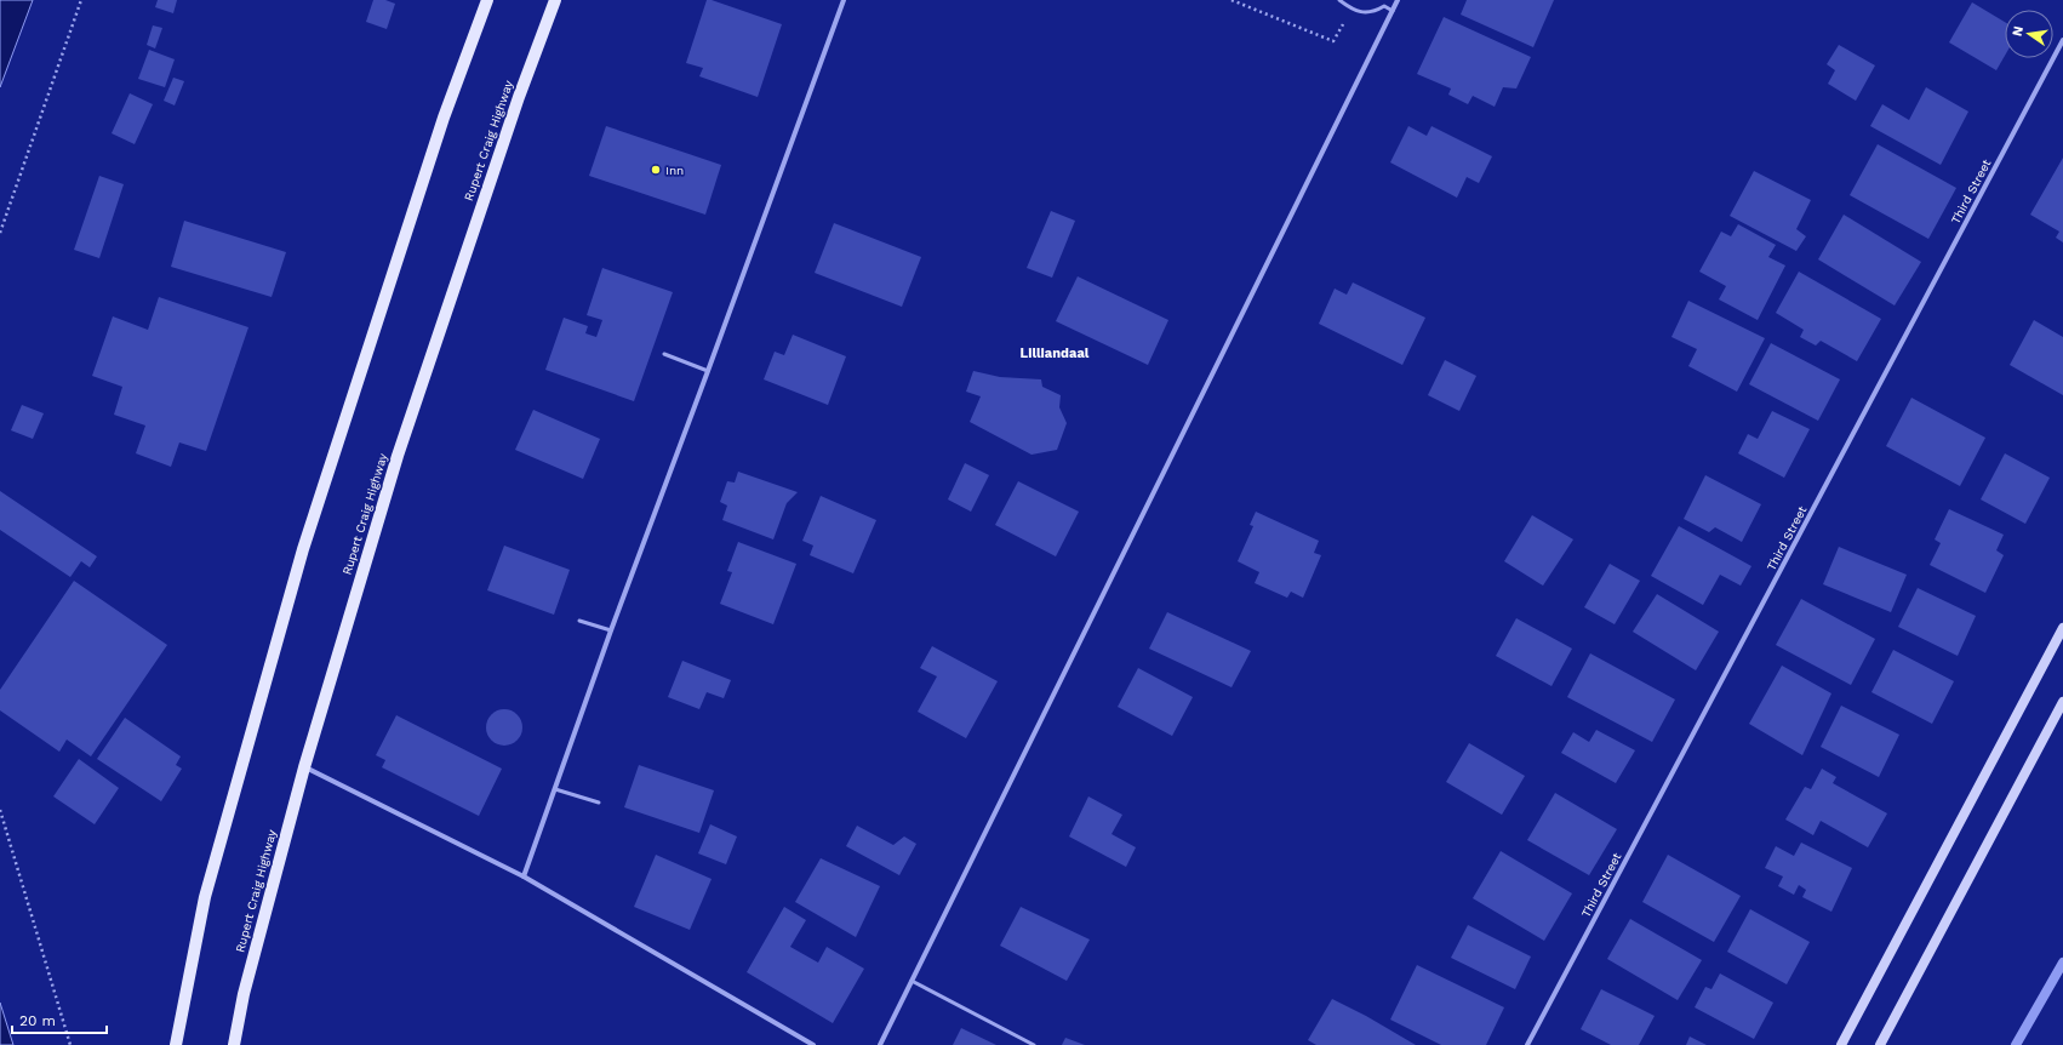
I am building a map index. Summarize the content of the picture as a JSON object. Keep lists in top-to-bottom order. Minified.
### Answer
{"streets":{"main road":["Rupert Craig Highway"],"street":["Third Street"]},"districts":["Lilliandaal"],"places":["Inn"],"scale_bar":"20 m","north":"left"}
